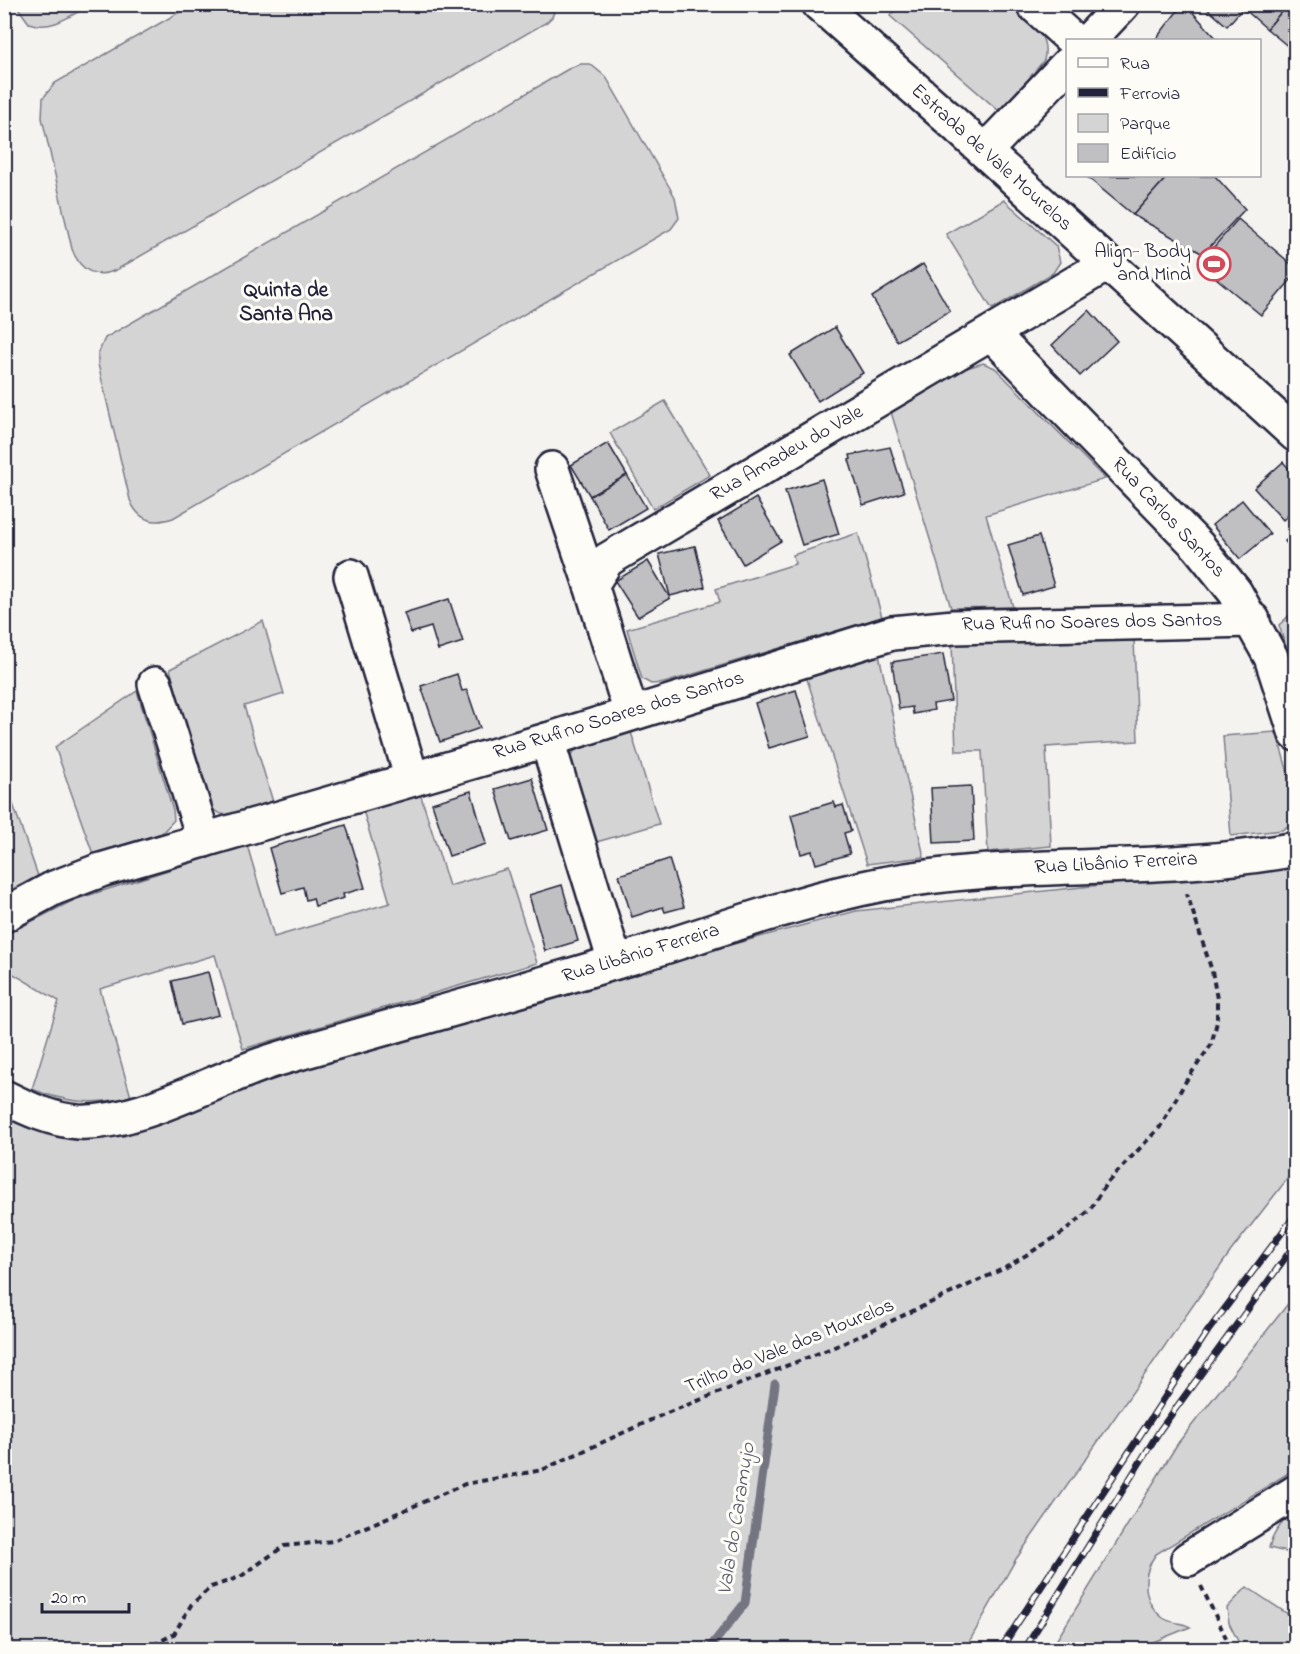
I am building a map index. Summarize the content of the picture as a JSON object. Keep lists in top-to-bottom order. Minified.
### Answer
{"streets":{"street":["Estrada de Vale Mourelos","Rua Amadeu do Vale","Rua Carlos Santos","Rua Rufino Soares dos Santos","Rua Libânio Ferreira"],"path":["Trilho do Vale dos Mourelos"]},"crossings":[["Estrada de Vale Mourelos","Rua Amadeu do Vale"],["Rua Amadeu do Vale","Rua Carlos Santos"],["Rua Carlos Santos","Rua Rufino Soares dos Santos"],["Rua Libânio Ferreira","Trilho do Vale dos Mourelos"]],"districts":["Quinta de Santa Ana"],"water":["Vala do Caramujo"],"places":{"sports":["Align- Body and Mind"]},"legend":["Rua","Ferrovia","Parque","Edifício"],"scale_bar":"20 m"}
